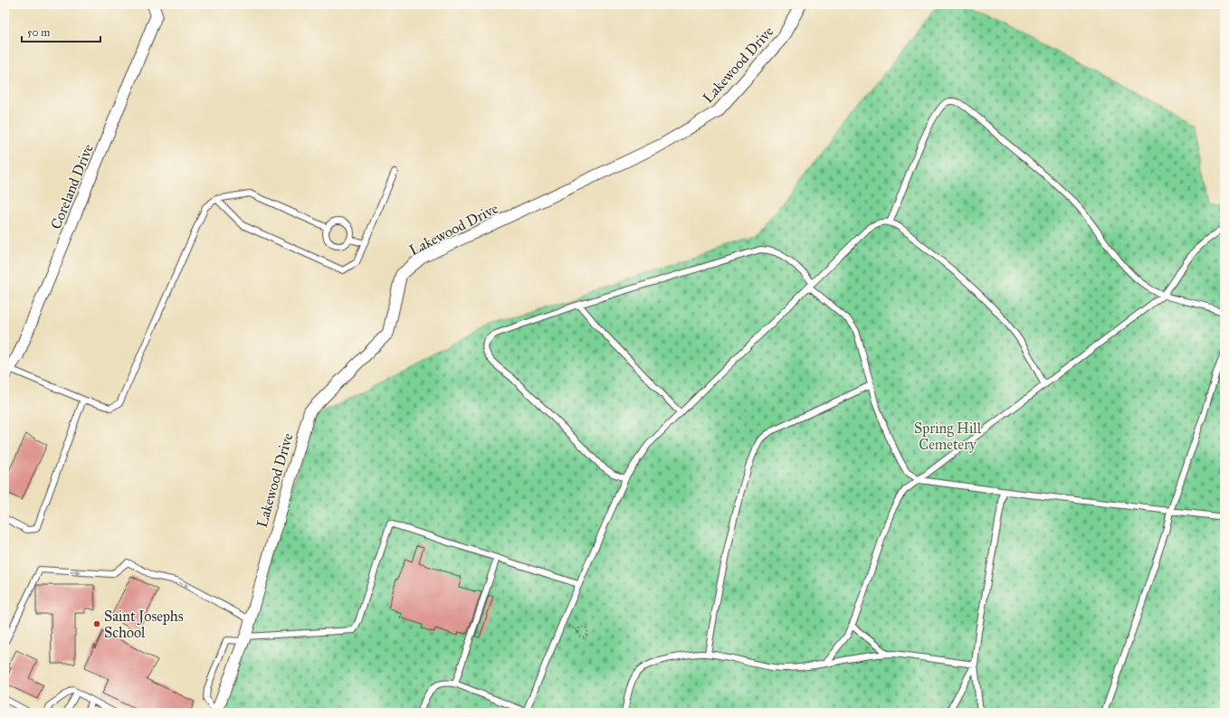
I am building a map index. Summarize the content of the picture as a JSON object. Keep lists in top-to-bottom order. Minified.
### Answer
{"streets":{"street":["Lakewood Drive","Coreland Drive"]},"parks":["Spring Hill Cemetery"],"places":["Saint Josephs School"],"scale_bar":"50 m"}
